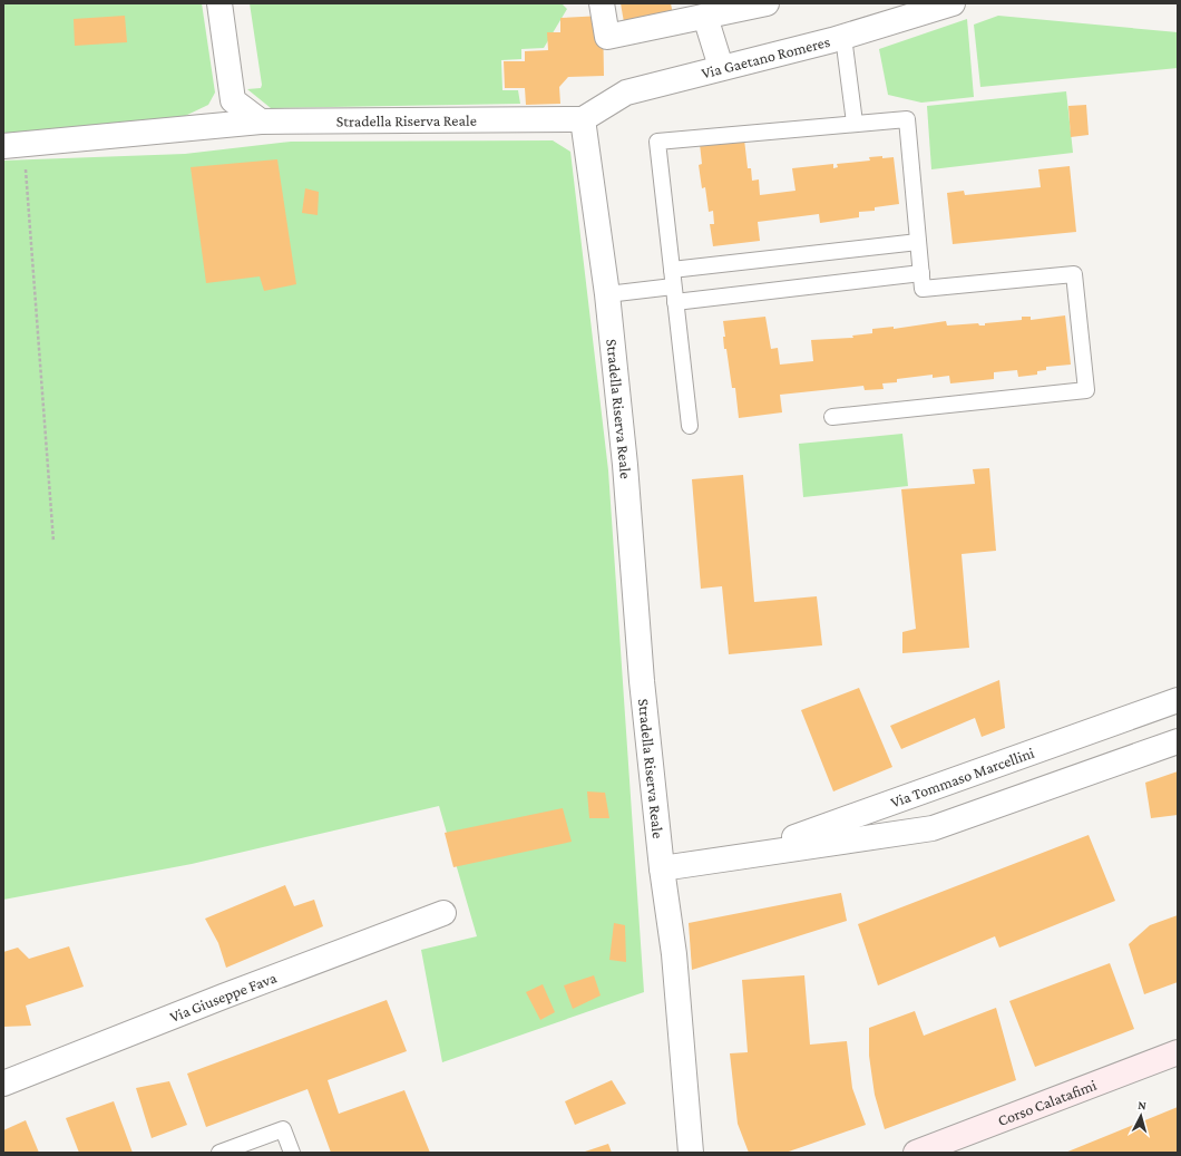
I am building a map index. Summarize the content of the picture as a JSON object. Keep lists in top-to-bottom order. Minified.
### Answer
{"streets":{"main road":["Corso Calatafimi"],"street":["Via Gaetano Romeres","Stradella Riserva Reale","Via Tommaso Marcellini","Via Giuseppe Fava"]},"crossings":[["Via Gaetano Romeres","Stradella Riserva Reale"],["Stradella Riserva Reale","Via Tommaso Marcellini"]],"north":"top"}
